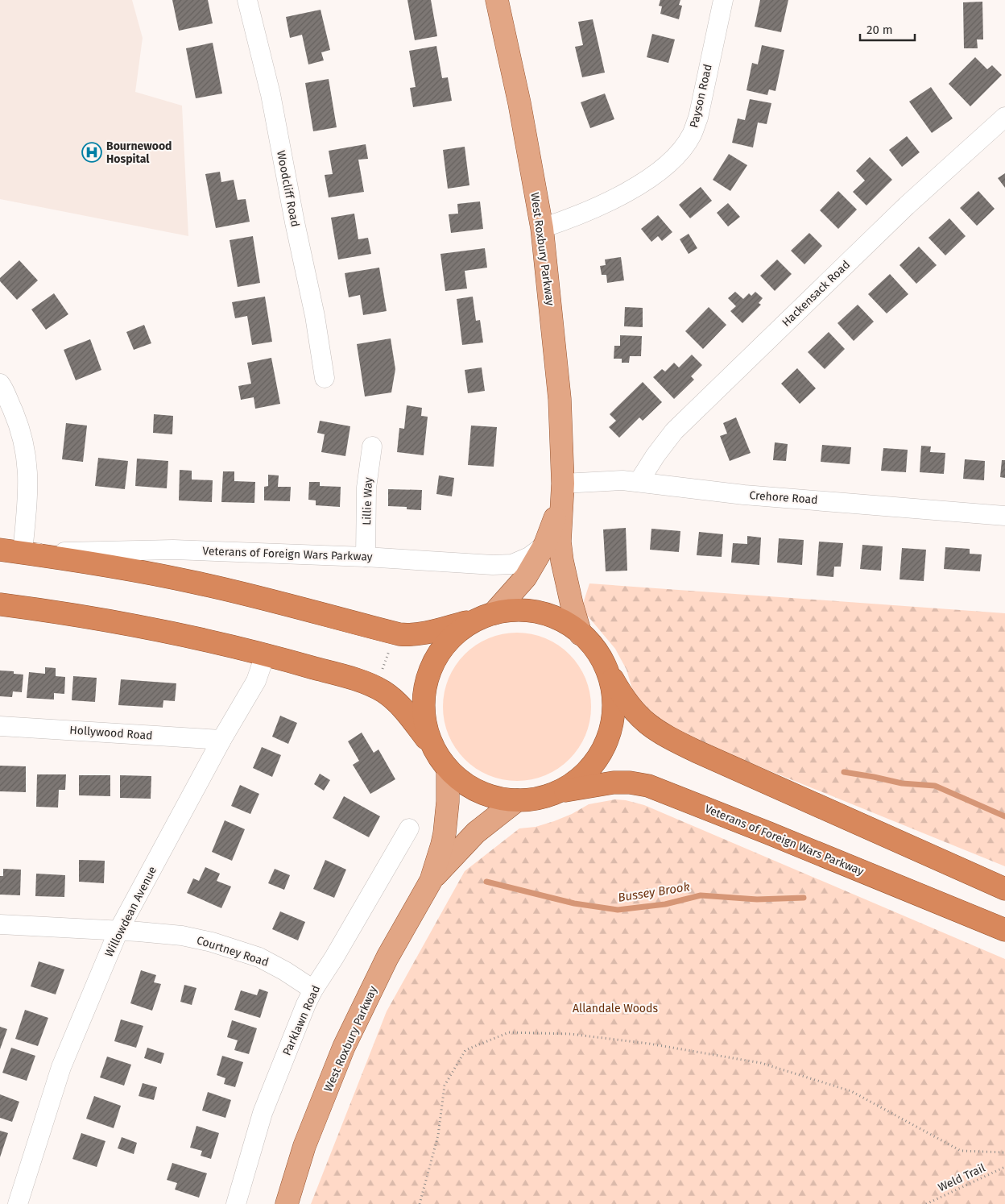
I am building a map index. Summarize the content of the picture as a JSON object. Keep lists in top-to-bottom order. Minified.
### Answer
{"streets":{"highway":["Veterans of Foreign Wars Parkway"],"main road":["West Roxbury Parkway"],"street":["Payson Road","Woodcliff Road","Hackensack Road","Crehore Road","Lillie Way","Hollywood Road","Willowdean Avenue","Courtney Road","Parklawn Road"],"path":["Weld Trail"]},"crossings":[["Payson Road","West Roxbury Parkway"],["West Roxbury Parkway","Crehore Road"],["West Roxbury Parkway","Veterans of Foreign Wars Parkway"],["Hackensack Road","Crehore Road"],["Lillie Way","Veterans of Foreign Wars Parkway"],["Hollywood Road","Willowdean Avenue"],["Willowdean Avenue","Courtney Road"],["Courtney Road","Parklawn Road"]],"water":["Bussey Brook"],"parks":["Allandale Woods"],"places":{"hospital":["Bournewood Hospital"]},"scale_bar":"20 m"}
